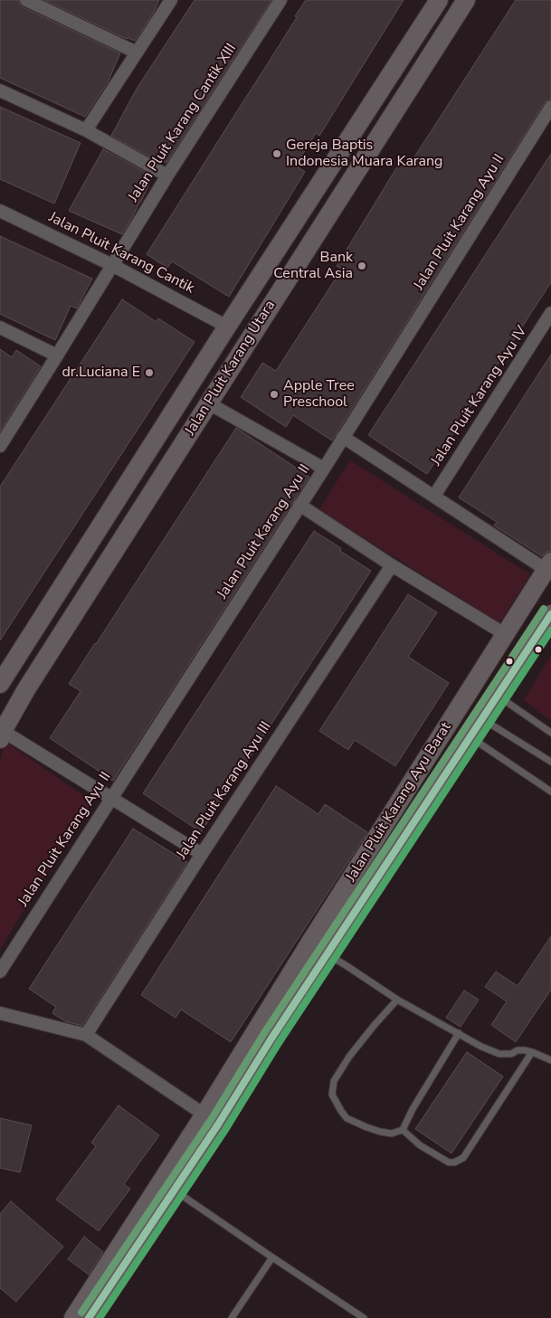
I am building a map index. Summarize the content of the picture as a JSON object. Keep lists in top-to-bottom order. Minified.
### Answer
{"streets":{"street":["Jalan Pluit Karang Cantik XIII","Jalan Pluit Karang Ayu II","Jalan Pluit Karang Cantik","Jalan Pluit Karang Utara","Jalan Pluit Karang Ayu IV","Jalan Pluit Karang Ayu III","Jalan Pluit Karang Ayu Barat"]},"crossings":[["Jalan Pluit Karang Cantik XIII","Jalan Pluit Karang Cantik"],["Jalan Pluit Karang Cantik","Jalan Pluit Karang Utara"]],"places":["Gereja Baptis Indonesia Muara Karang","Bank Central Asia","dr.Luciana E","Apple Tree Preschool"]}
